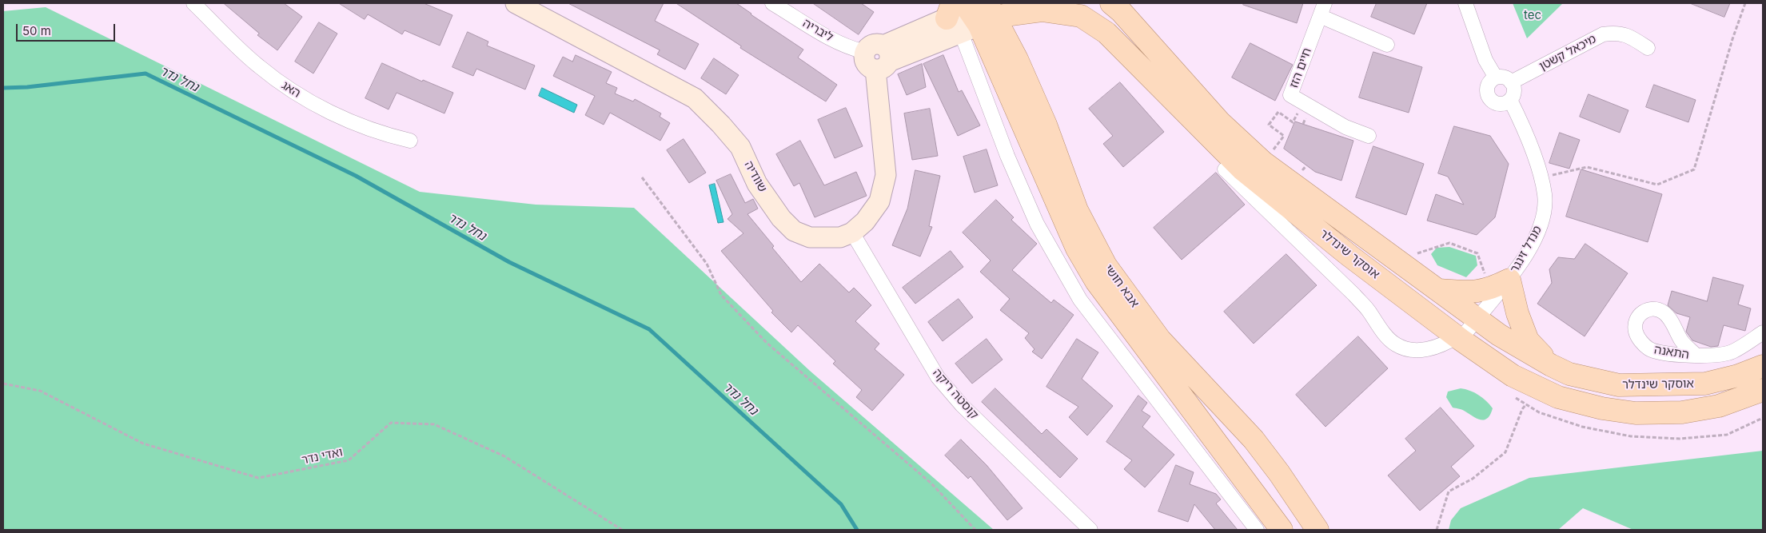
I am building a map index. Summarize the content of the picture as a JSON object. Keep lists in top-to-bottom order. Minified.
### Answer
{"streets":{"main road":["אוסקר שינדלר","אבא חושי"],"street":["ליבריה","מיכאל קשטן","חיים הזז","האג","שוודיה","מנדל זינגר","התאנה","קוסטה ריקה"],"path":["ואדי נדר"]},"crossings":[["מיכאל קשטן","מנדל זינגר"],["שוודיה","קוסטה ריקה"],["מנדל זינגר","אוסקר שינדלר"],["אוסקר שינדלר","אבא חושי"]],"water":["נחל נדר"],"parks":["tec"],"scale_bar":"50 m"}
